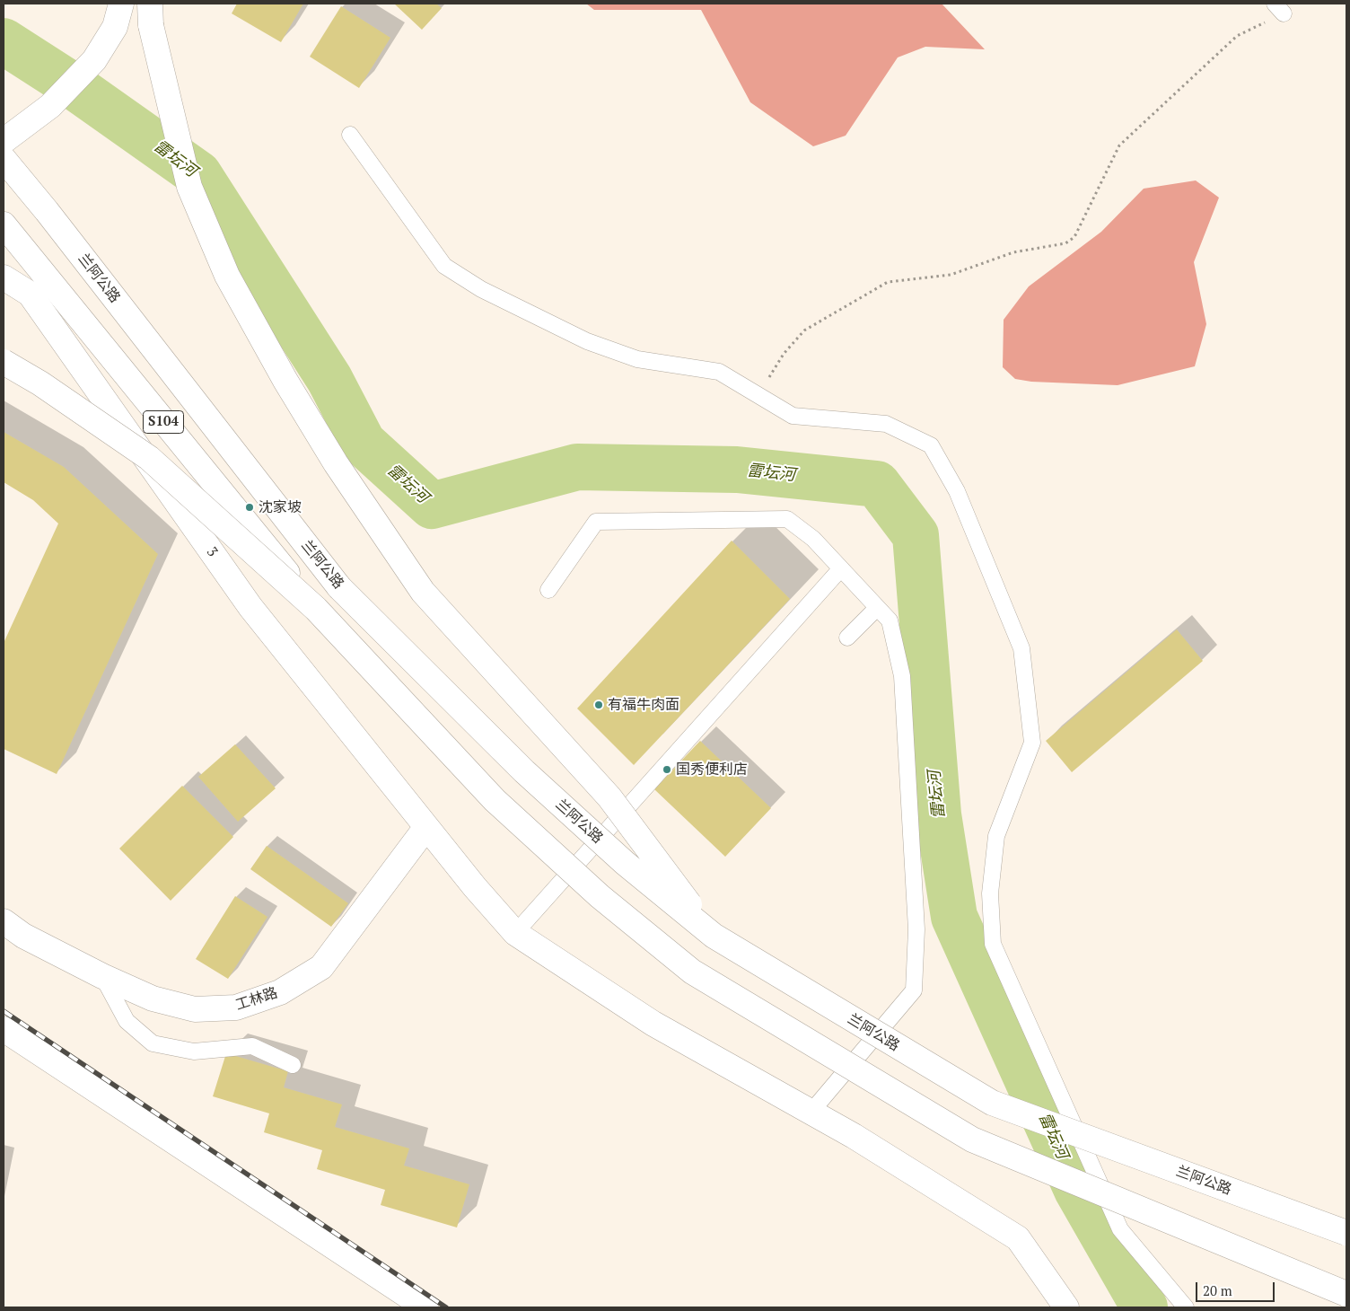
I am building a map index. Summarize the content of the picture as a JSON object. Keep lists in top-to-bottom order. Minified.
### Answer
{"streets":{"main road":["兰阿公路","S104","3","工林路"]},"crossings":[["3","工林路"]],"water":["雷坛河"],"places":["沈家坡","有福牛肉面","国秀便利店"],"scale_bar":"20 m"}
